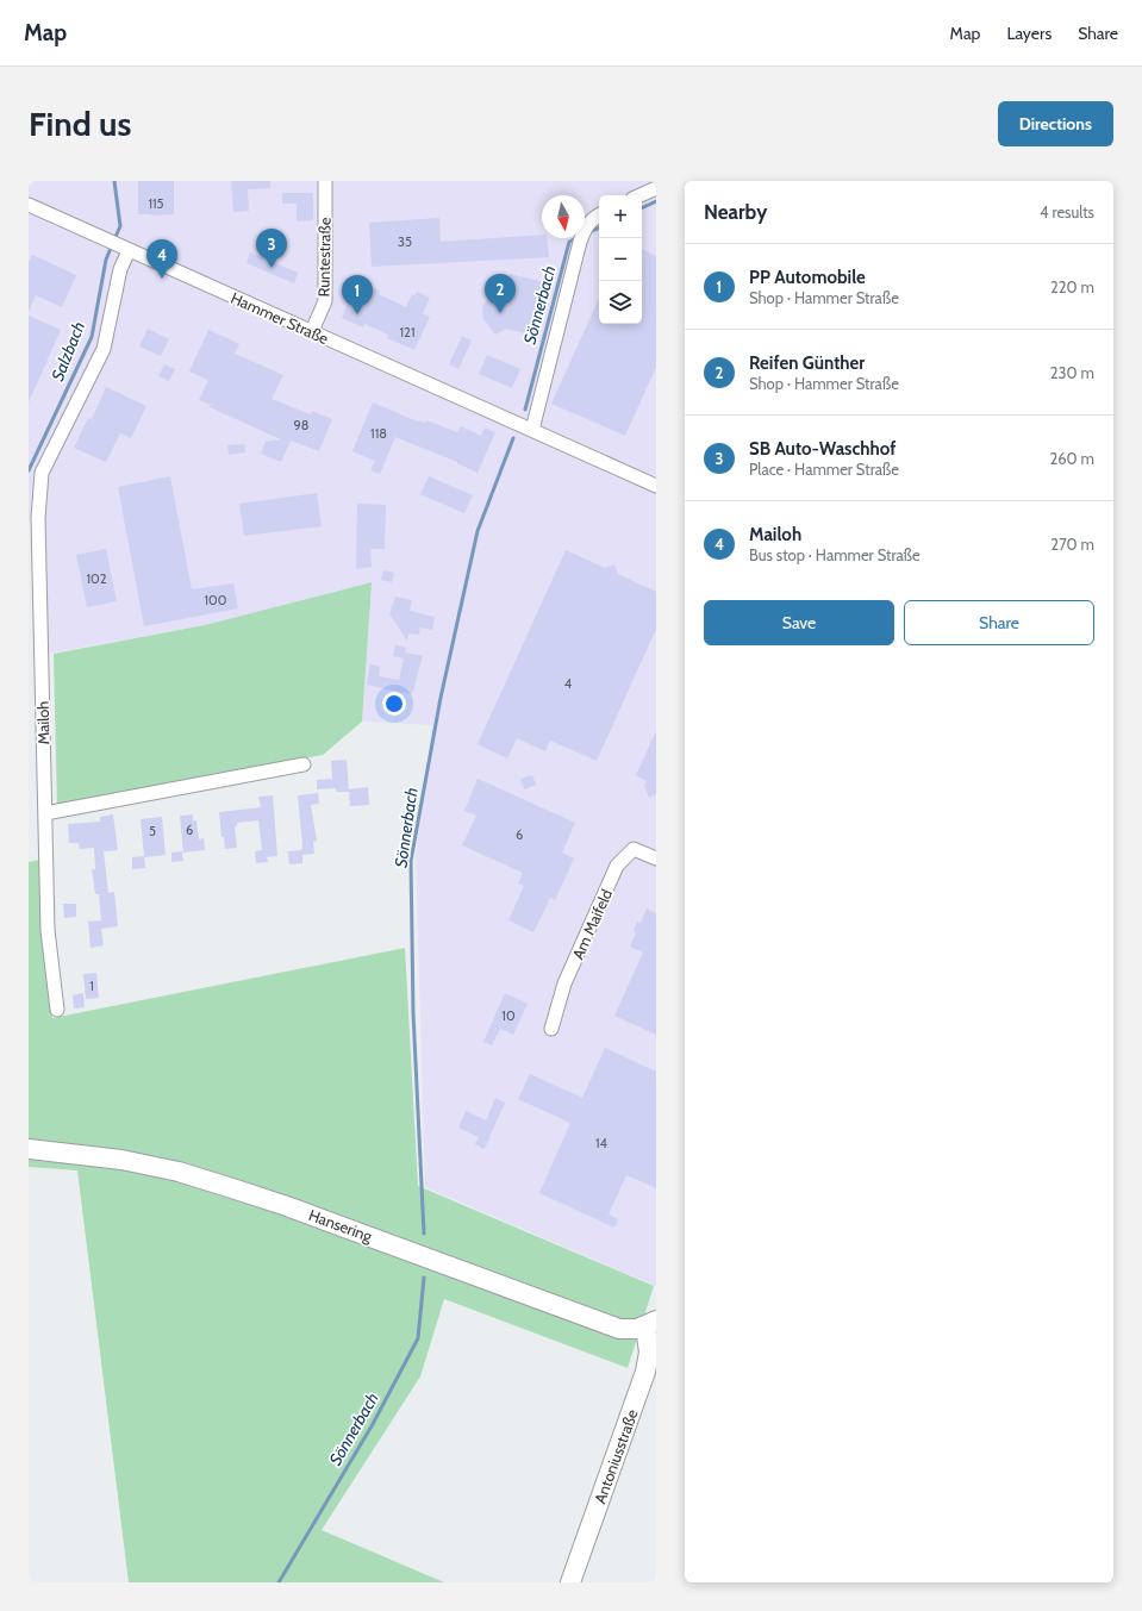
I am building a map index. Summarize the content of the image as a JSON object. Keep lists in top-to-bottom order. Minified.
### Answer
{"streets":{"street":["Runtestraße","Hammer Straße","Mailoh","Am Maifeld","Hansering","Antoniusstraße"]},"crossings":[["Runtestraße","Hammer Straße"],["Hammer Straße","Mailoh"],["Hansering","Antoniusstraße"]],"water":["Sönnerbach","Salzbach"],"house_numbers":["115","35","121","98","118","102","100","4","6","5","6","1","10","14"],"north":"bottom","page":{"header":"Map","nav":["Map","Layers","Share"],"buttons":["Directions",["Save","Share"]],"title":"Find us","heading":["Nearby","4 results"],"map_buttons":["+","−"],"pins":["3","4","2","1"],"list":[{"mark":"1","name":"PP Automobile","note":"Shop · Hammer Straße","value":"220 m"},{"mark":"2","name":"Reifen Günther","note":"Shop · Hammer Straße","value":"230 m"},{"mark":"3","name":"SB Auto-Waschhof","note":"Place · Hammer Straße","value":"260 m"},{"mark":"4","name":"Mailoh","note":"Bus stop · Hammer Straße","value":"270 m"}]}}
